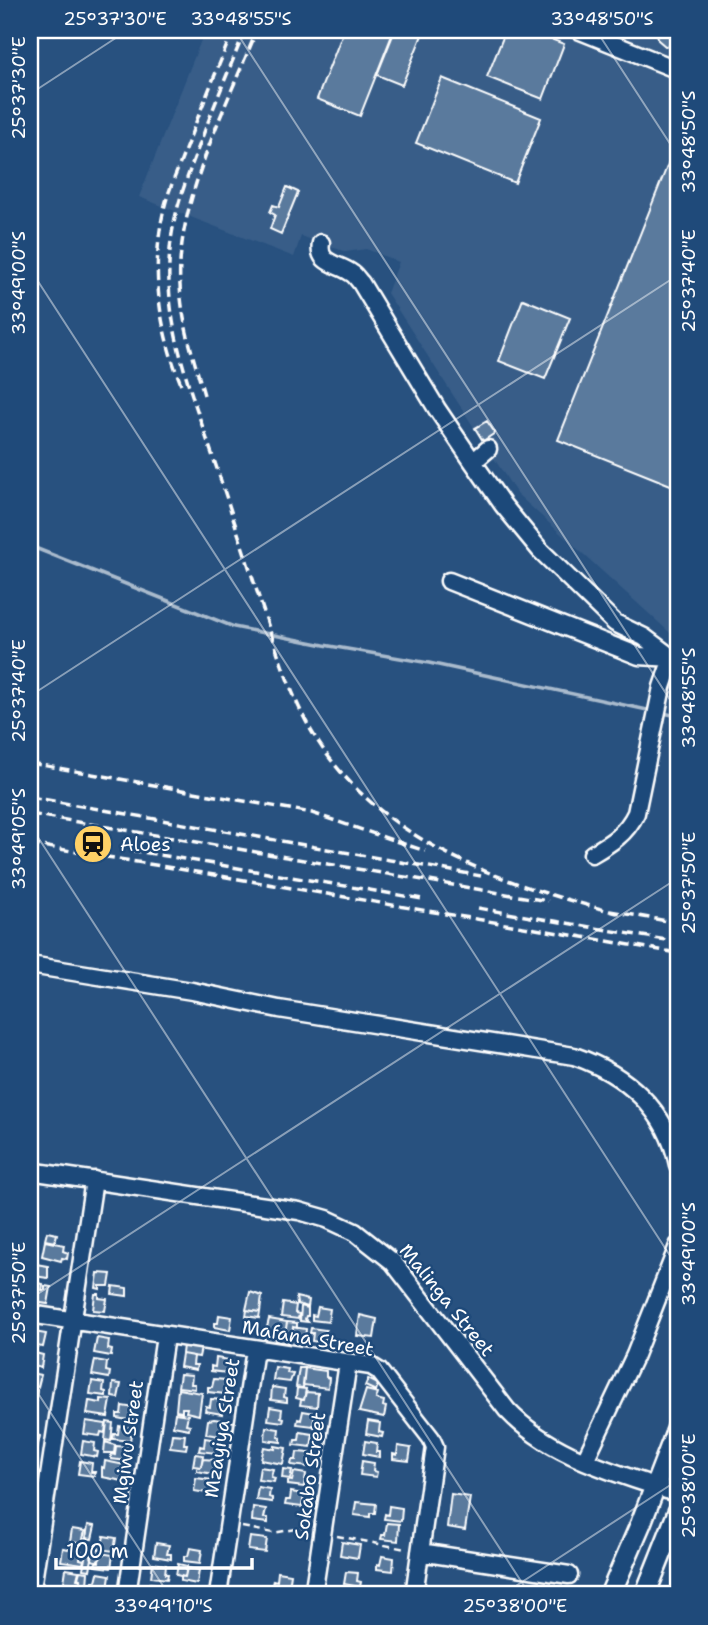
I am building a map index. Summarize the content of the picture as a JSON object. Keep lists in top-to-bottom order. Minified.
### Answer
{"streets":{"street":["Malinga Street","Mafana Street","Mzayiya Street","Mgiwu Street","Sokabo Street"]},"crossings":[["Mafana Street","Mzayiya Street"],["Mafana Street","Mgiwu Street"],["Mafana Street","Sokabo Street"]],"places":{"station":["Aloes"]},"scale_bar":"100 m","coordinates":["25°37'30\"E","33°48'55\"S","33°48'50\"S","25°37'40\"E","33°49'00\"S","33°49'05\"S","25°37'50\"E","25°38'00\"E","33°49'10\"S"]}
